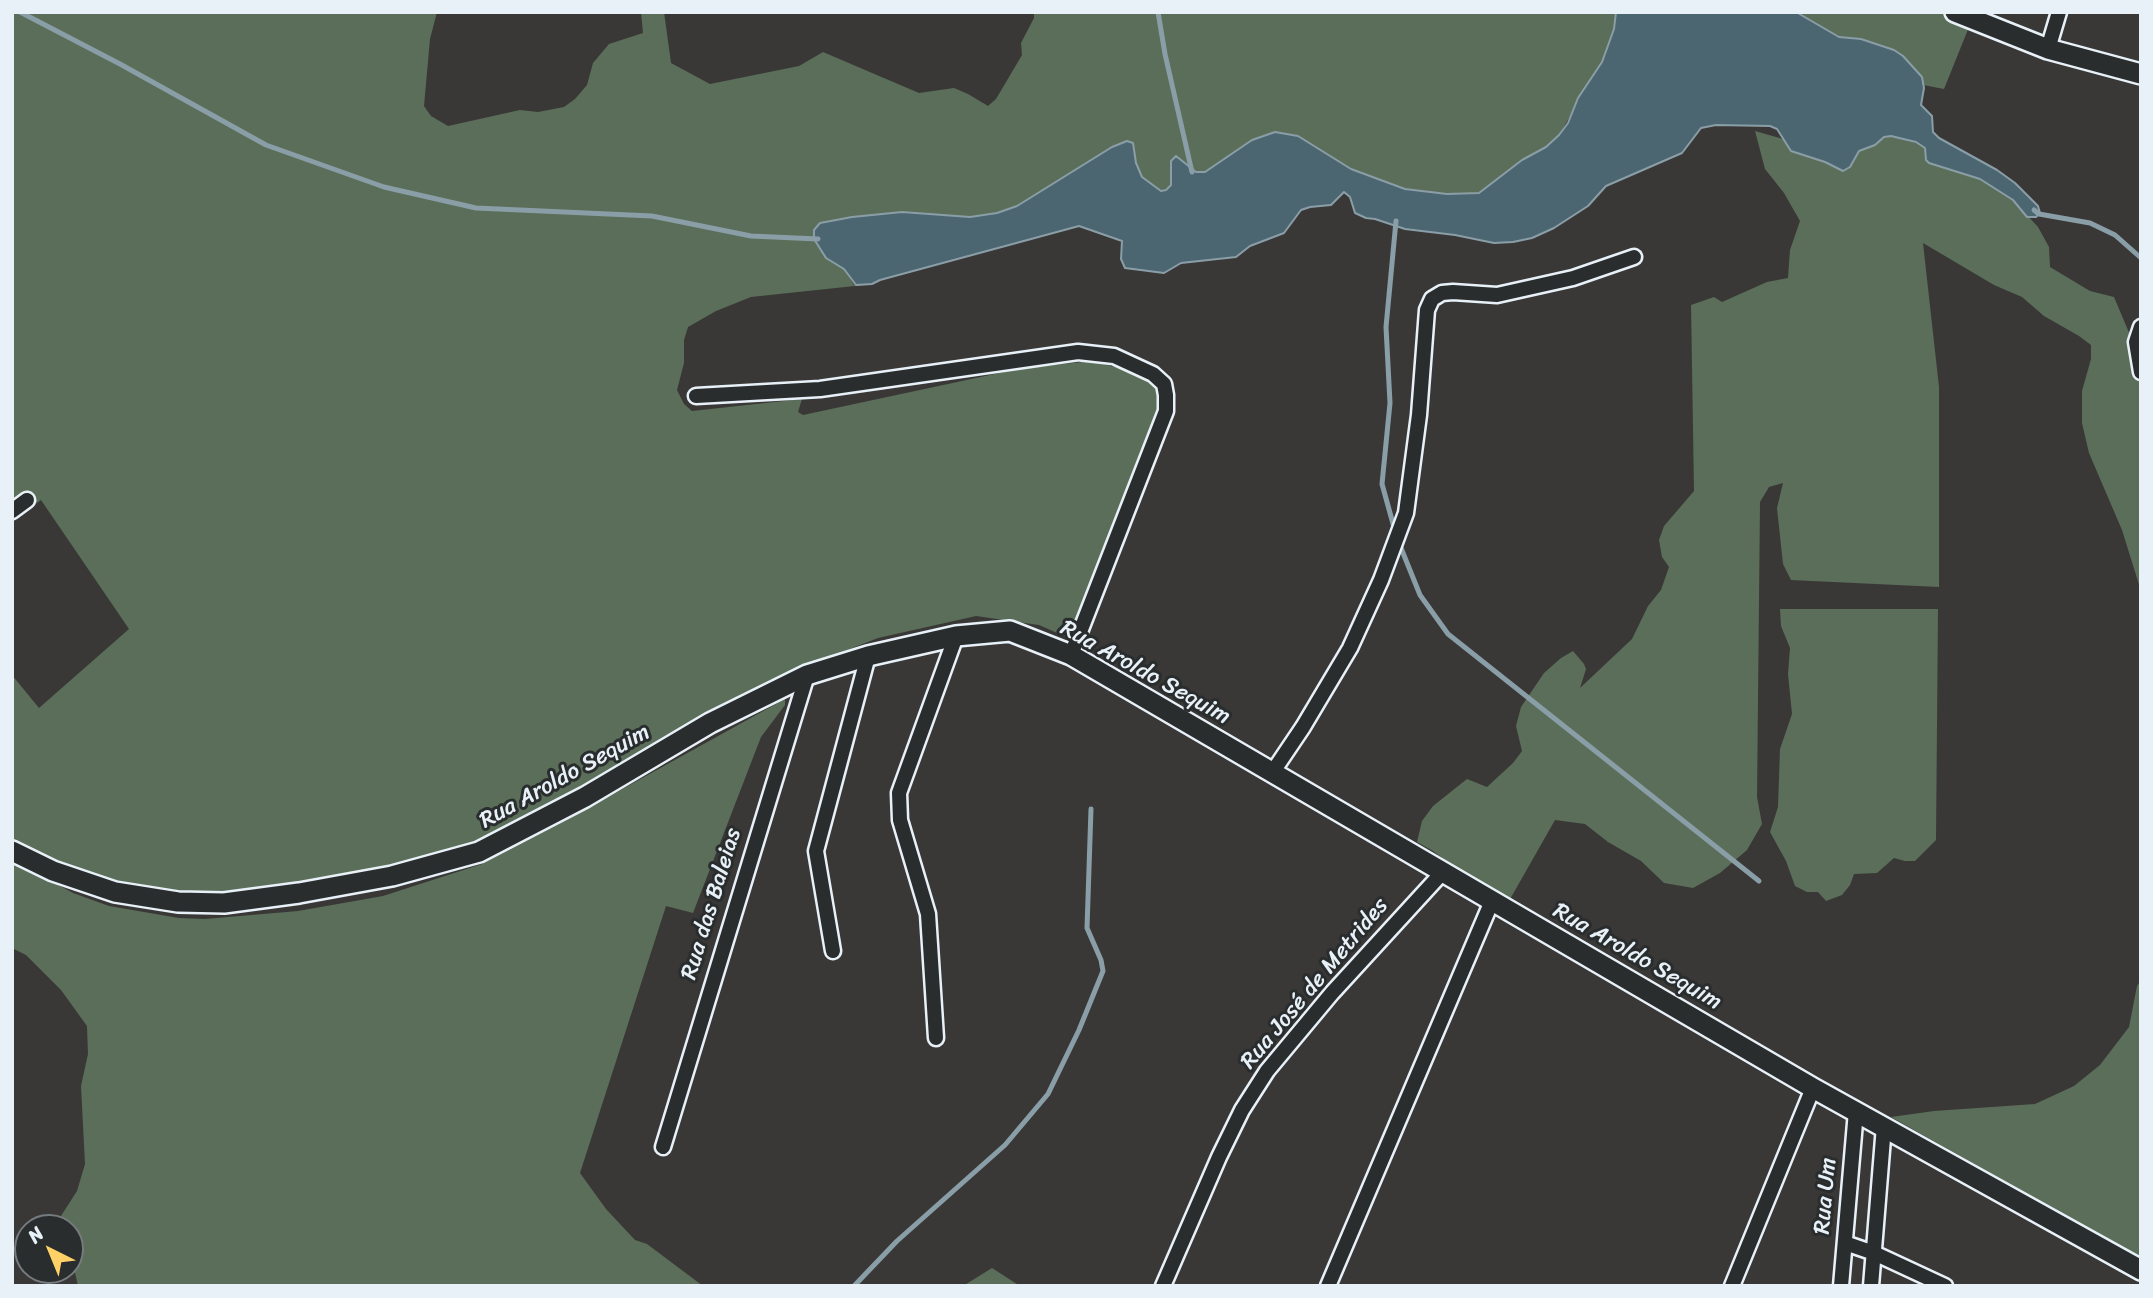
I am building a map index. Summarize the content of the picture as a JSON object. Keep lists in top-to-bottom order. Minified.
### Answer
{"streets":{"street":["Rua Aroldo Sequim","Rua das Baleias","Rua José de Metrides","Rua Um"]},"crossings":[["Rua Aroldo Sequim","Rua das Baleias"],["Rua Aroldo Sequim","Rua José de Metrides"],["Rua Aroldo Sequim","Rua Um"]],"north":"top left"}
